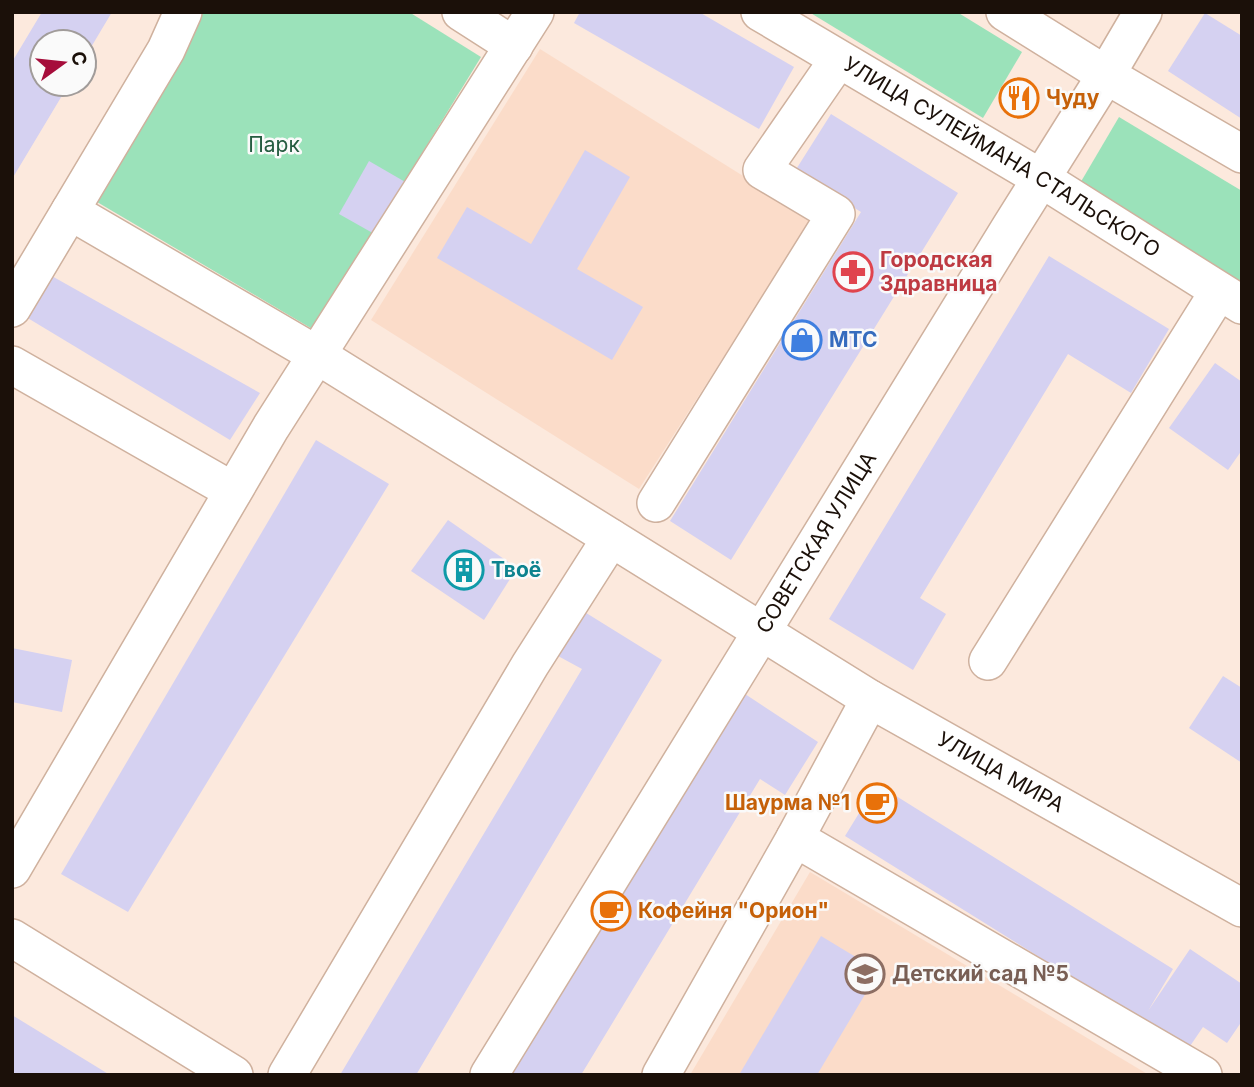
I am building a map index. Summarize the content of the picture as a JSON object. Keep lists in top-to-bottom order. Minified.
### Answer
{"streets":{"street":["УЛИЦА СУЛЕЙМАНА СТАЛЬСКОГО","СОВЕТСКАЯ УЛИЦА","УЛИЦА МИРА"]},"crossings":[["УЛИЦА СУЛЕЙМАНА СТАЛЬСКОГО","СОВЕТСКАЯ УЛИЦА"],["СОВЕТСКАЯ УЛИЦА","УЛИЦА МИРА"]],"parks":["Парк"],"places":{"restaurant":["Чуду"],"pharmacy":["Городская Здравница"],"shop":["МТС"],"building":["Твоё"],"cafe":["Шаурма №1","Кофейня \"Орион\""],"school or university":["Детский сад №5"]},"north":"right"}
